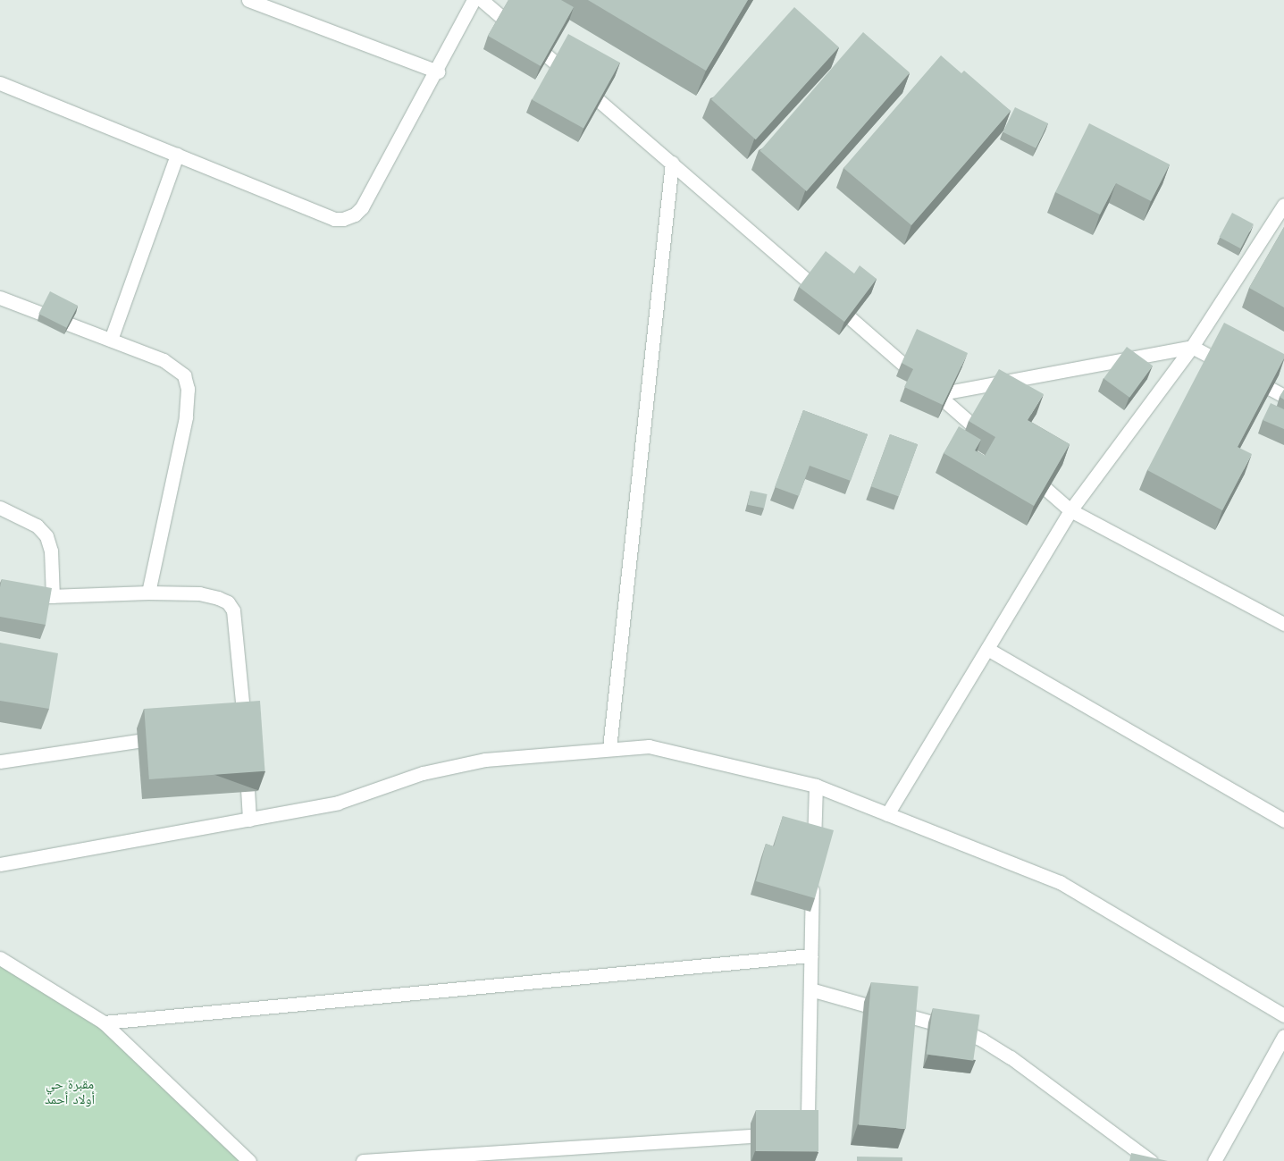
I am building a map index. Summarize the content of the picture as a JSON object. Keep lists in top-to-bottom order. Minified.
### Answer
{"parks":["مقبرة حي أولاد أحمد"]}
